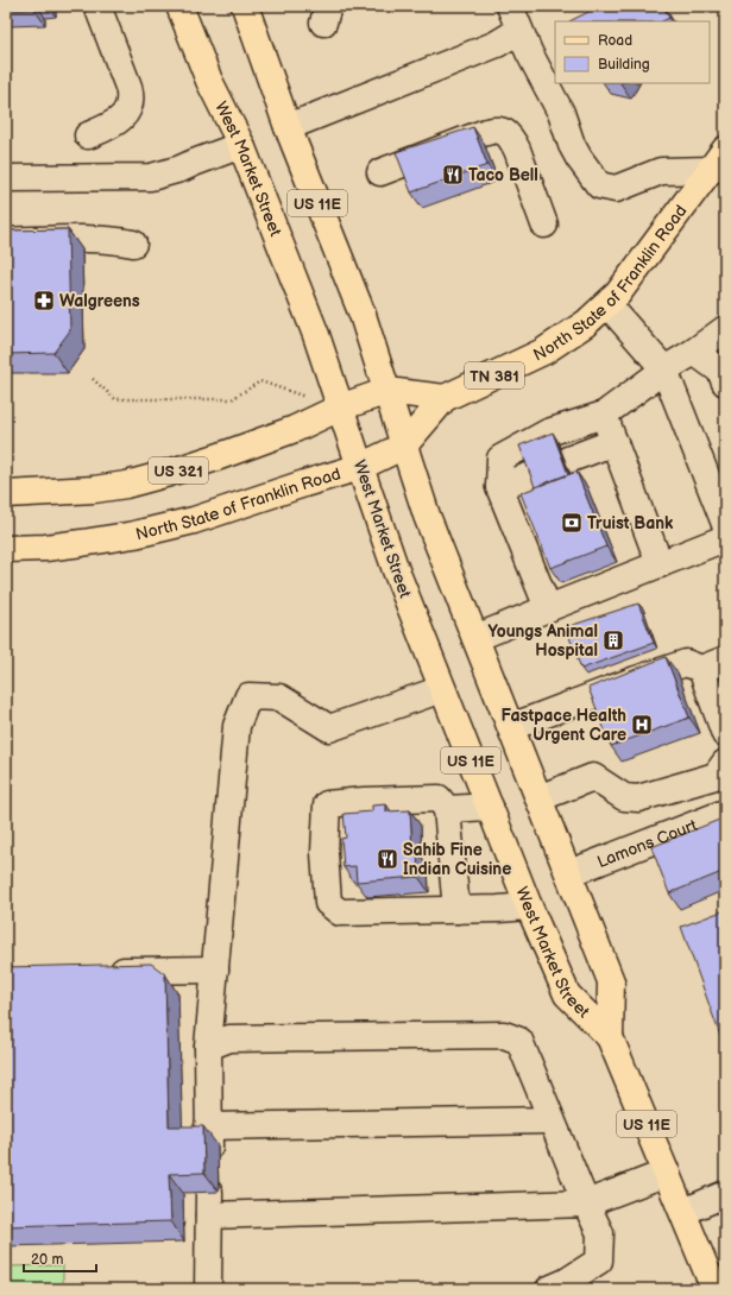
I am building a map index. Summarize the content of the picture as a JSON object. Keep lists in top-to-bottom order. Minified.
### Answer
{"streets":{"main road":["West Market Street","US 11E","North State of Franklin Road","TN 381","US 321"],"street":["Lamons Court"]},"crossings":[["West Market Street","North State of Franklin Road"],["West Market Street","TN 381"],["West Market Street","US 321"],["West Market Street","Lamons Court"],["North State of Franklin Road","TN 381"],["TN 381","US 321"]],"places":{"restaurant":["Taco Bell","Sahib Fine Indian Cuisine"],"pharmacy":["Walgreens"],"bank":["Truist Bank"],"building":["Youngs Animal Hospital"],"hospital":["Fastpace Health Urgent Care"]},"legend":["Road","Building"],"scale_bar":"20 m"}
